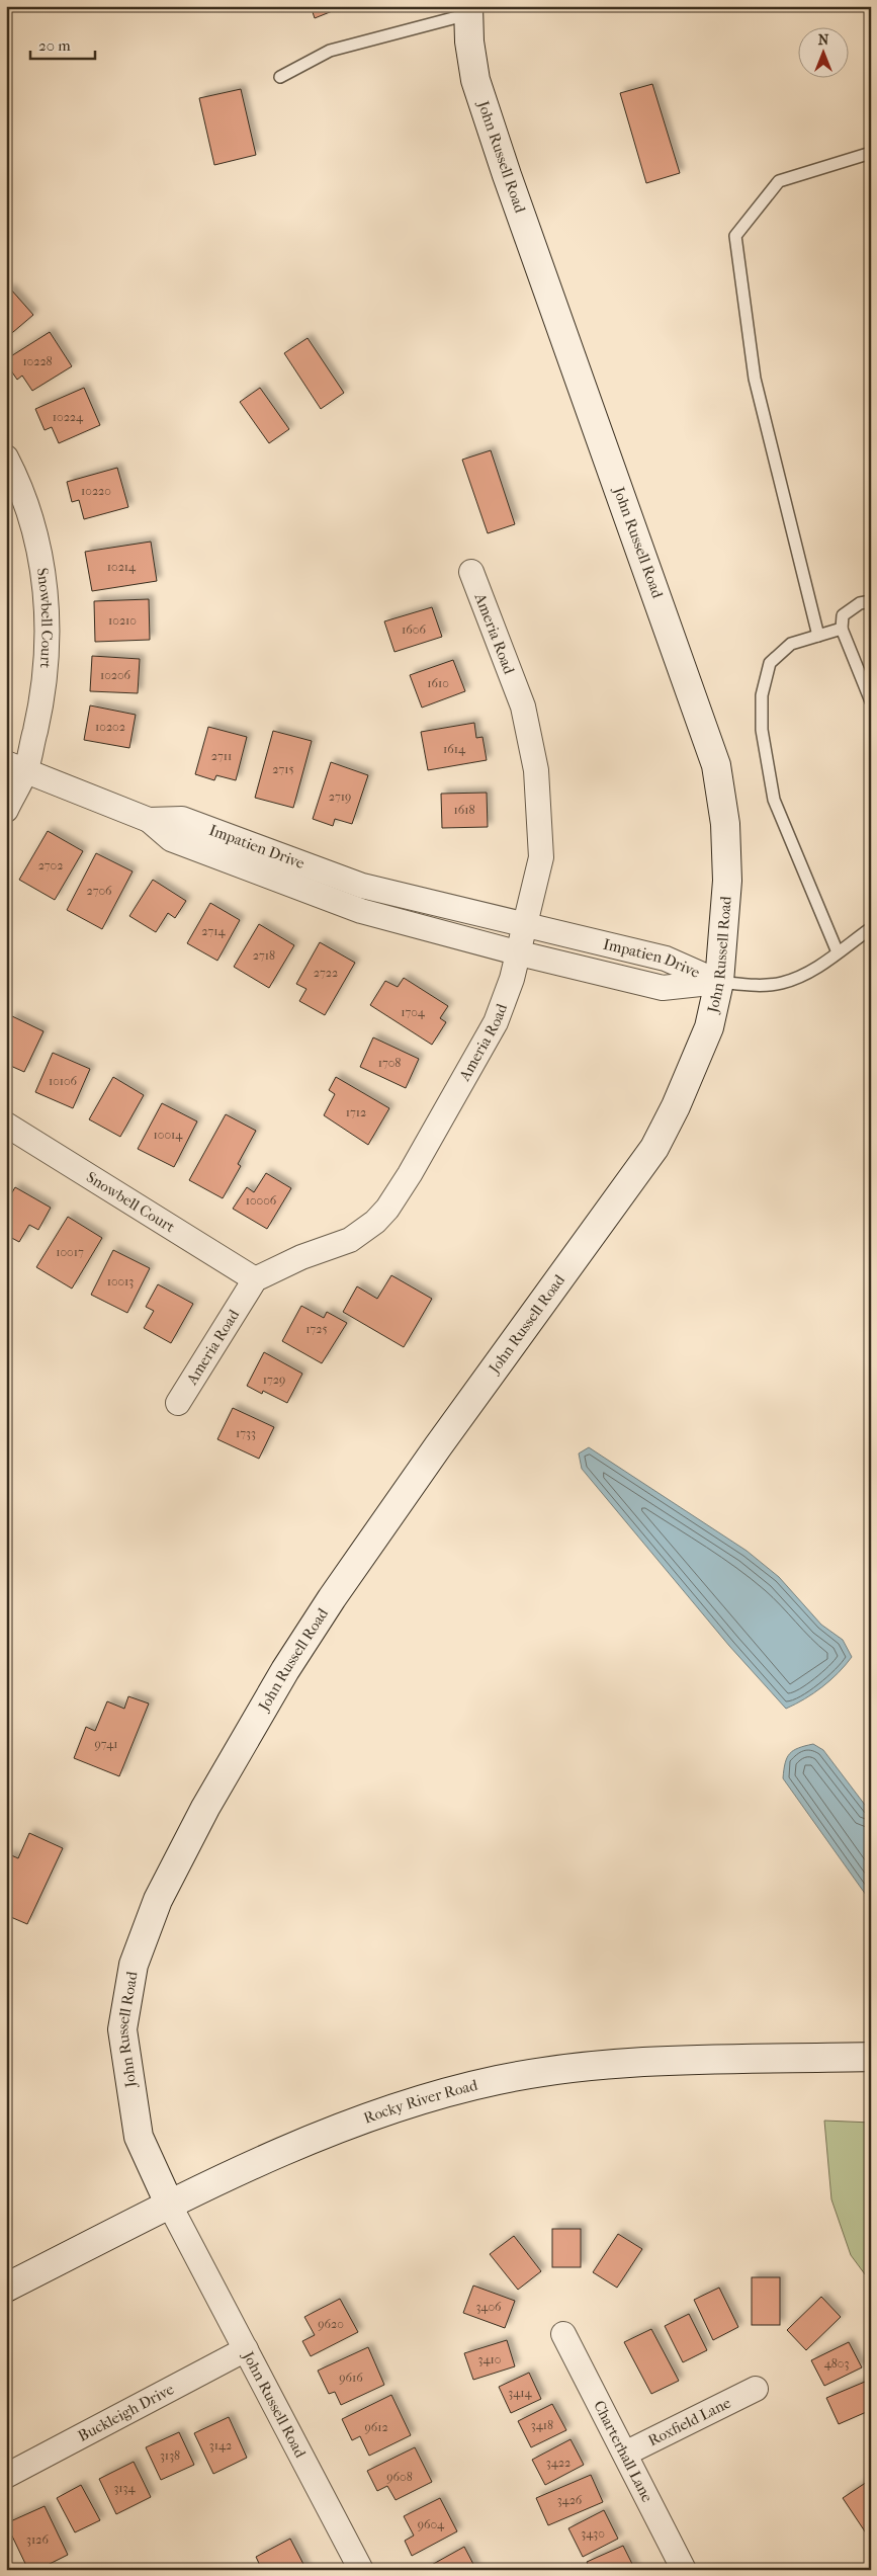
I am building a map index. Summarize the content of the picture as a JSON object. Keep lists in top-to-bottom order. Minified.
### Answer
{"streets":{"street":["John Russell Road","Snowbell Court","Ameria Road","Impatien Drive","Rocky River Road","Buckleigh Drive","Roxfield Lane","Charterhall Lane"]},"crossings":[["John Russell Road","Impatien Drive"],["John Russell Road","Rocky River Road"],["John Russell Road","Buckleigh Drive"],["Snowbell Court","Ameria Road"],["Snowbell Court","Impatien Drive"],["Ameria Road","Impatien Drive"],["Roxfield Lane","Charterhall Lane"]],"house_numbers":["10228","10224","10220","10214","10210","1606","10206","1610","10202","1614","2711","2715","2719","1618","2702","2706","2714","2718","2722","1704","1708","10106","1712","10014","10006","10017","10013","1725","1729","1733","9741","3406","9620","3410","4803","9616","3414","3418","9612","3142","3138","3422","9608","3134","3426","9604","3430","3126"],"scale_bar":"20 m","north":"top"}
